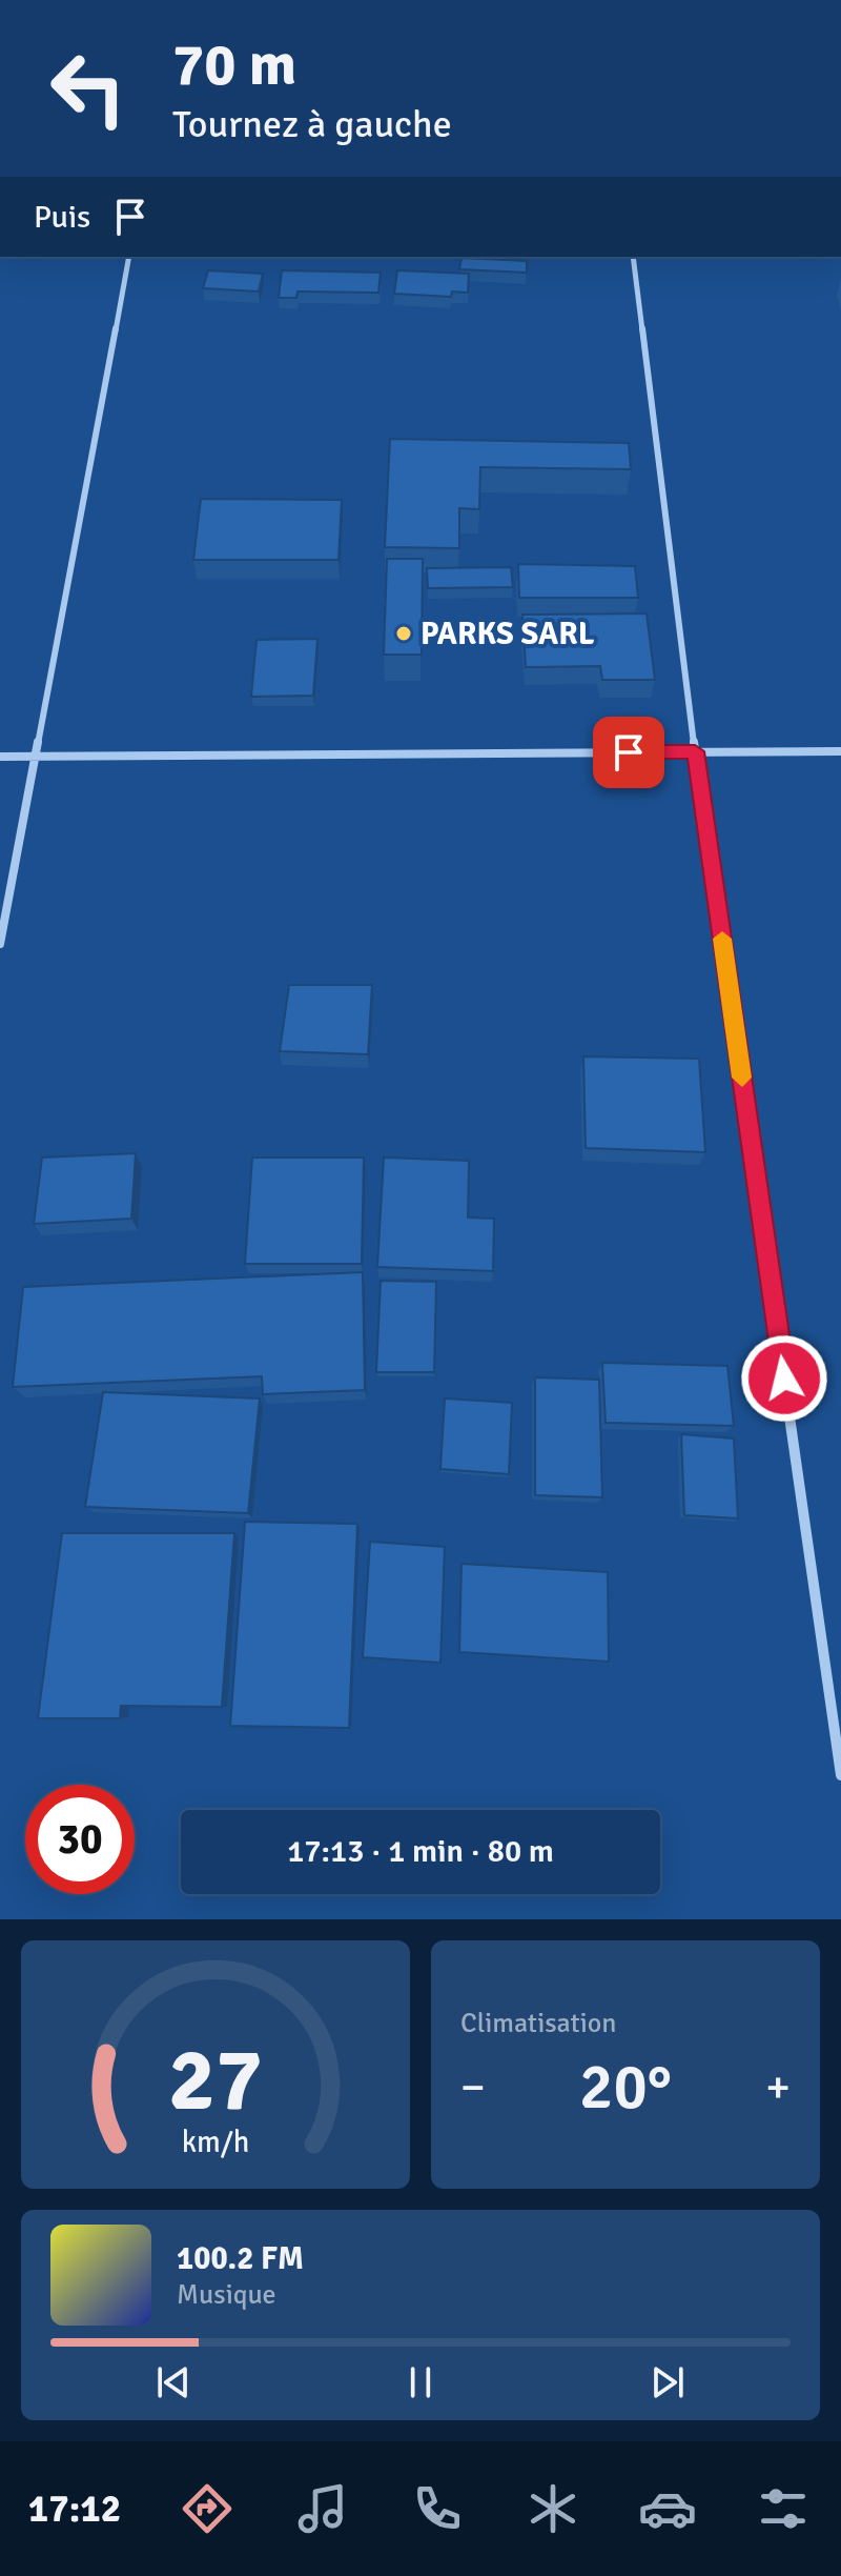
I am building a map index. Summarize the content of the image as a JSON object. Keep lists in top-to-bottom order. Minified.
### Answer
{"places":["PARKS SARL"],"page":{"turn":["70 m","Tournez à gauche"],"then":"Puis","limit":"30","trip":"17:13 · 1 min · 80 m","tile":"Climatisation","heat":["−","20°","+"],"song":["100.2 FM","Musique"],"tabs":"17:12","gauge":["27","km/h"]}}
